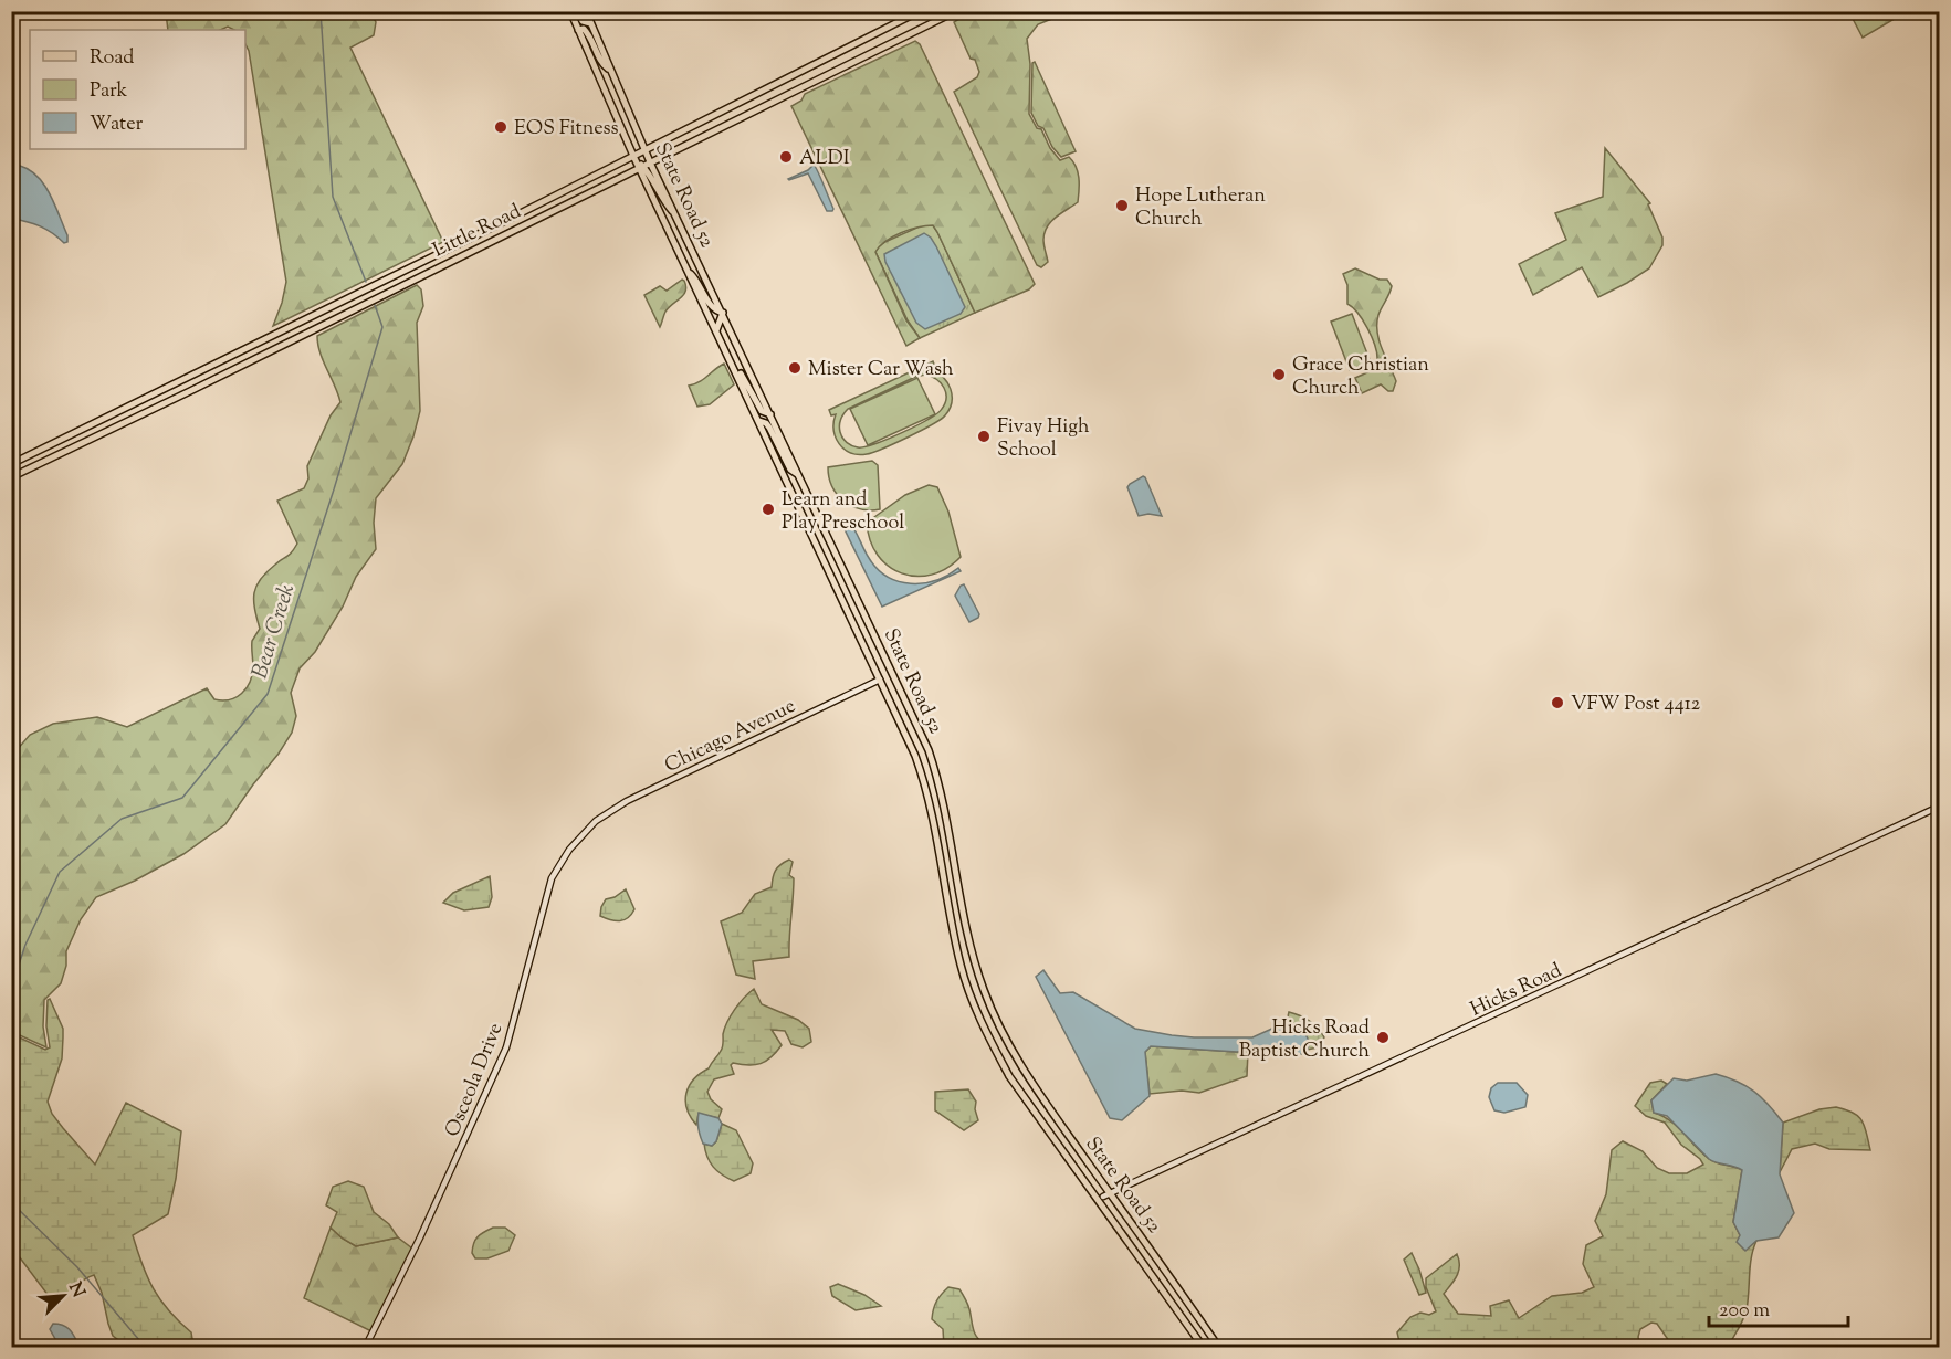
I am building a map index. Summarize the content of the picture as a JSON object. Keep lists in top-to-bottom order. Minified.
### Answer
{"streets":{"main road":["State Road 52","Little Road"],"street":["Chicago Avenue","Hicks Road","Osceola Drive"]},"crossings":[["State Road 52","Little Road"],["State Road 52","Chicago Avenue"],["State Road 52","Hicks Road"],["Chicago Avenue","Osceola Drive"]],"water":["Bear Creek"],"places":["EOS Fitness","ALDI","Hope Lutheran Church","Mister Car Wash","Grace Christian Church","Fivay High School","Learn and Play Preschool","VFW Post 4412","Hicks Road Baptist Church"],"legend":["Road","Park","Water"],"scale_bar":"200 m","north":"top right"}
